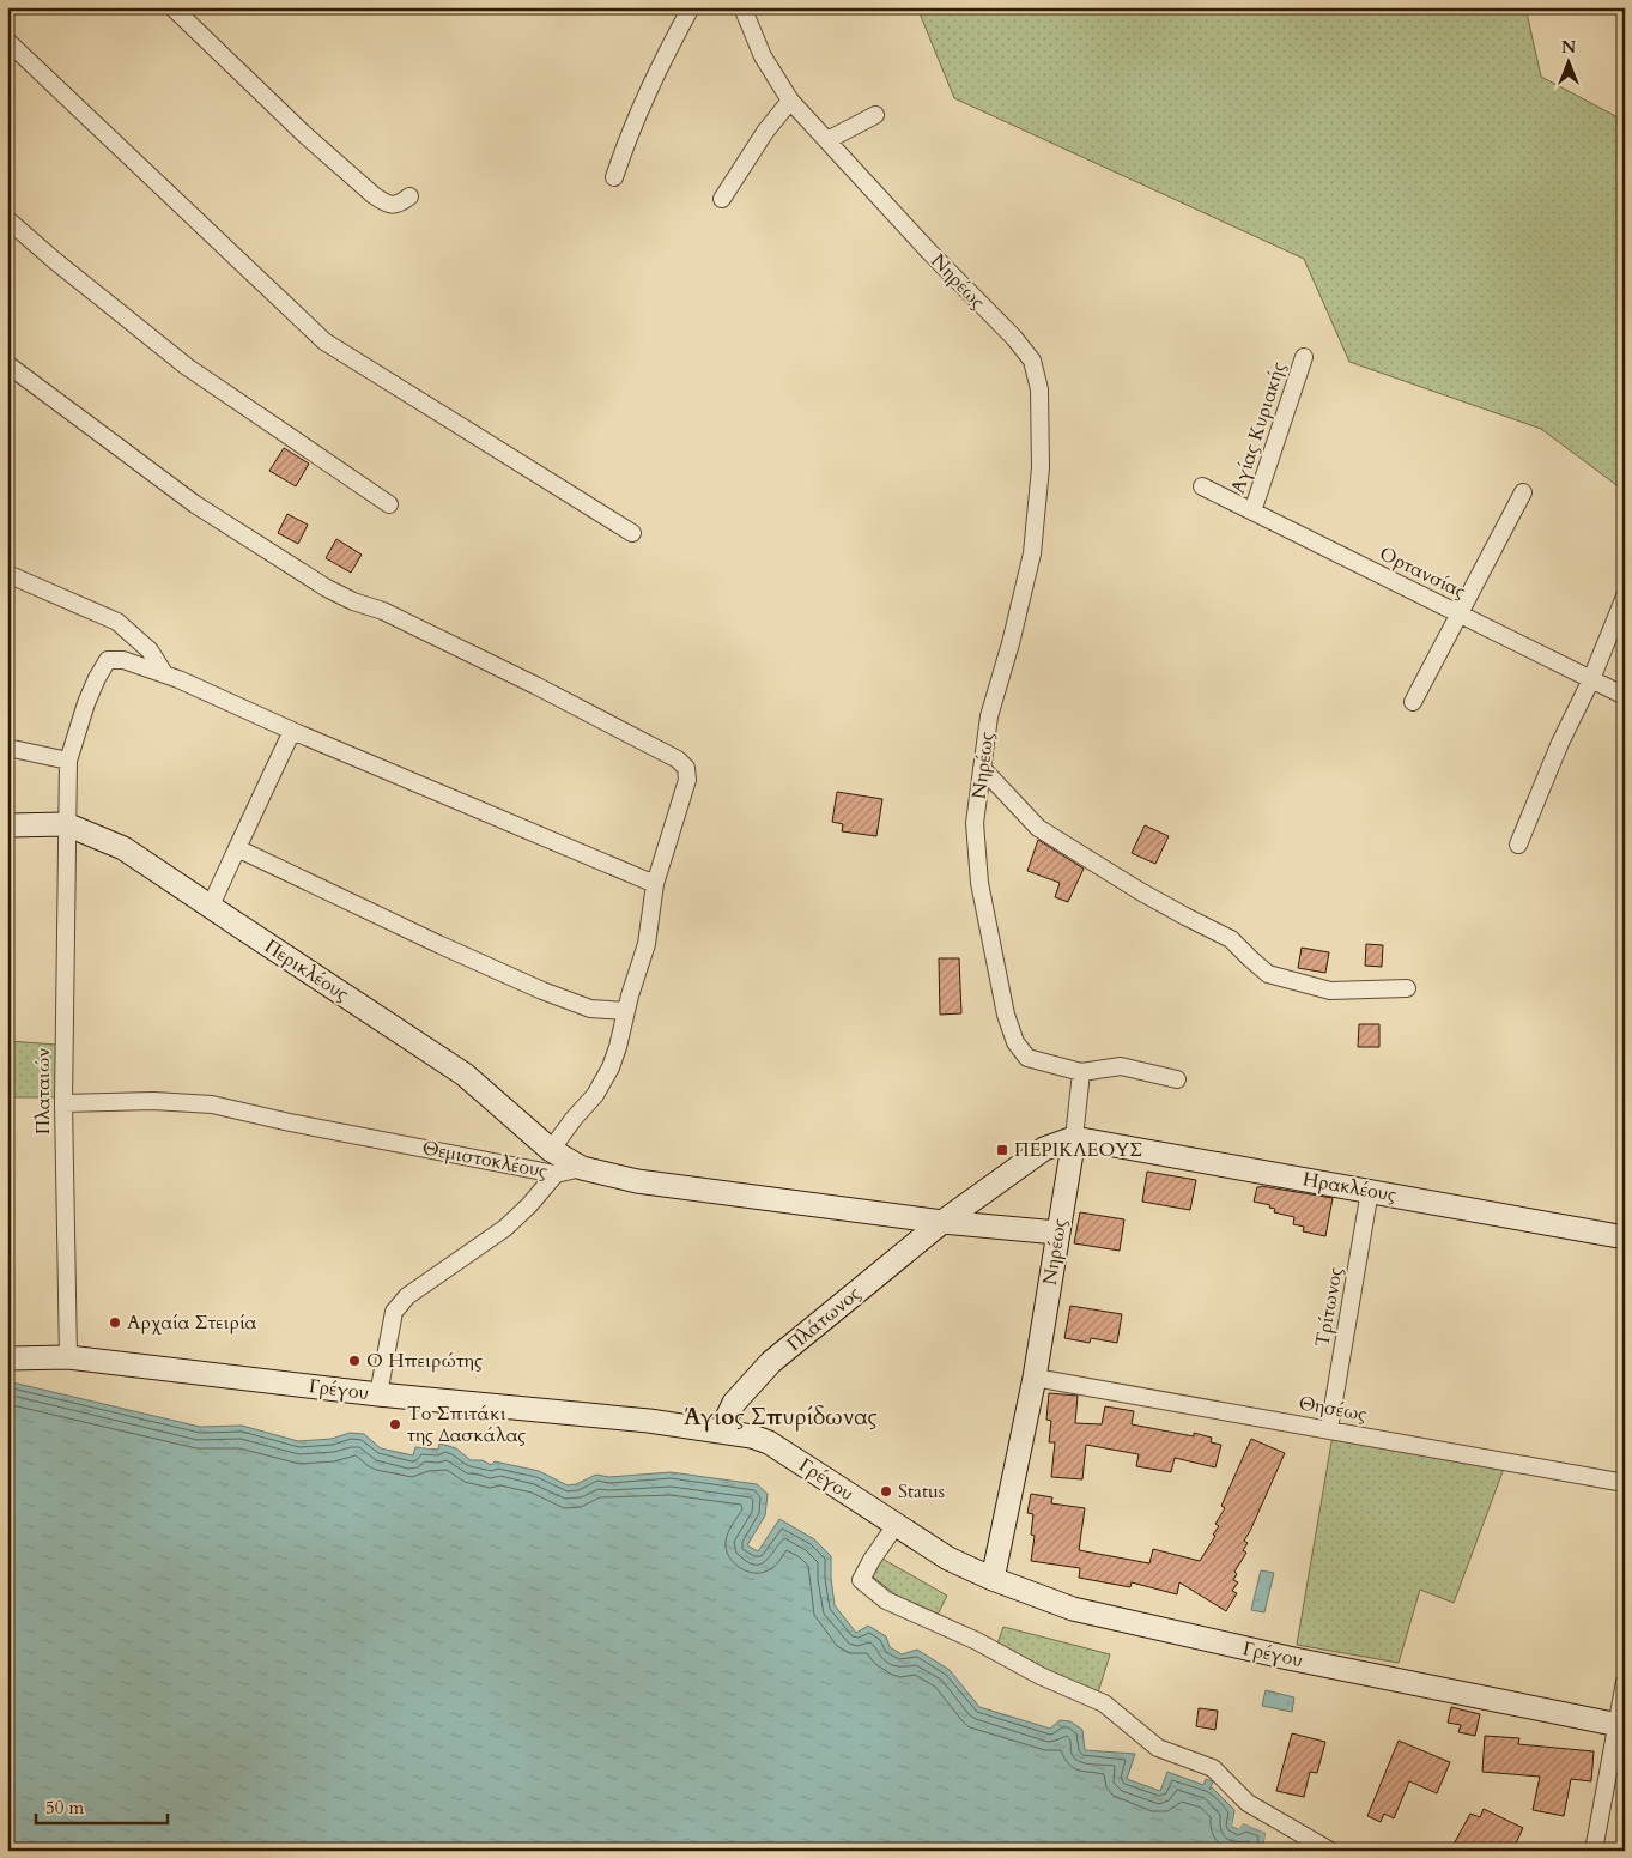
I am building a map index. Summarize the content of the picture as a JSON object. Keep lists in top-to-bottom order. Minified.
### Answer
{"streets":{"main road":["Νηρέως","Περικλέους","Θεμιστοκλέους","Ηρακλέους","Πλάτωνος","Γρέγου"],"street":["Αγίας Κυριακής","Ορτανσίας","Πλαταιών","Τρίτωνος","Θησέως"]},"crossings":[["Νηρέως","Θεμιστοκλέους"],["Νηρέως","Ηρακλέους"],["Νηρέως","Πλάτωνος"],["Νηρέως","Γρέγου"],["Νηρέως","Θησέως"],["Αγίας Κυριακής","Ορτανσίας"],["Περικλέους","Πλαταιών"],["Περικλέους","Θεμιστοκλέους"],["Πλαταιών","Θεμιστοκλέους"],["Πλαταιών","Γρέγου"],["Θεμιστοκλέους","Πλάτωνος"],["Ηρακλέους","Τρίτωνος"],["Ηρακλέους","Πλάτωνος"],["Τρίτωνος","Θησέως"],["Πλάτωνος","Γρέγου"]],"districts":["Άγιος Σπυρίδωνας"],"places":{"transit":["ΠΕΡΙΚΛΕΟΥΣ"],"other":["Αρχαία Στειρία","Ο Ηπειρώτης","Το Σπιτάκι της Δασκάλας","Status"]},"scale_bar":"50 m","north":"top"}
